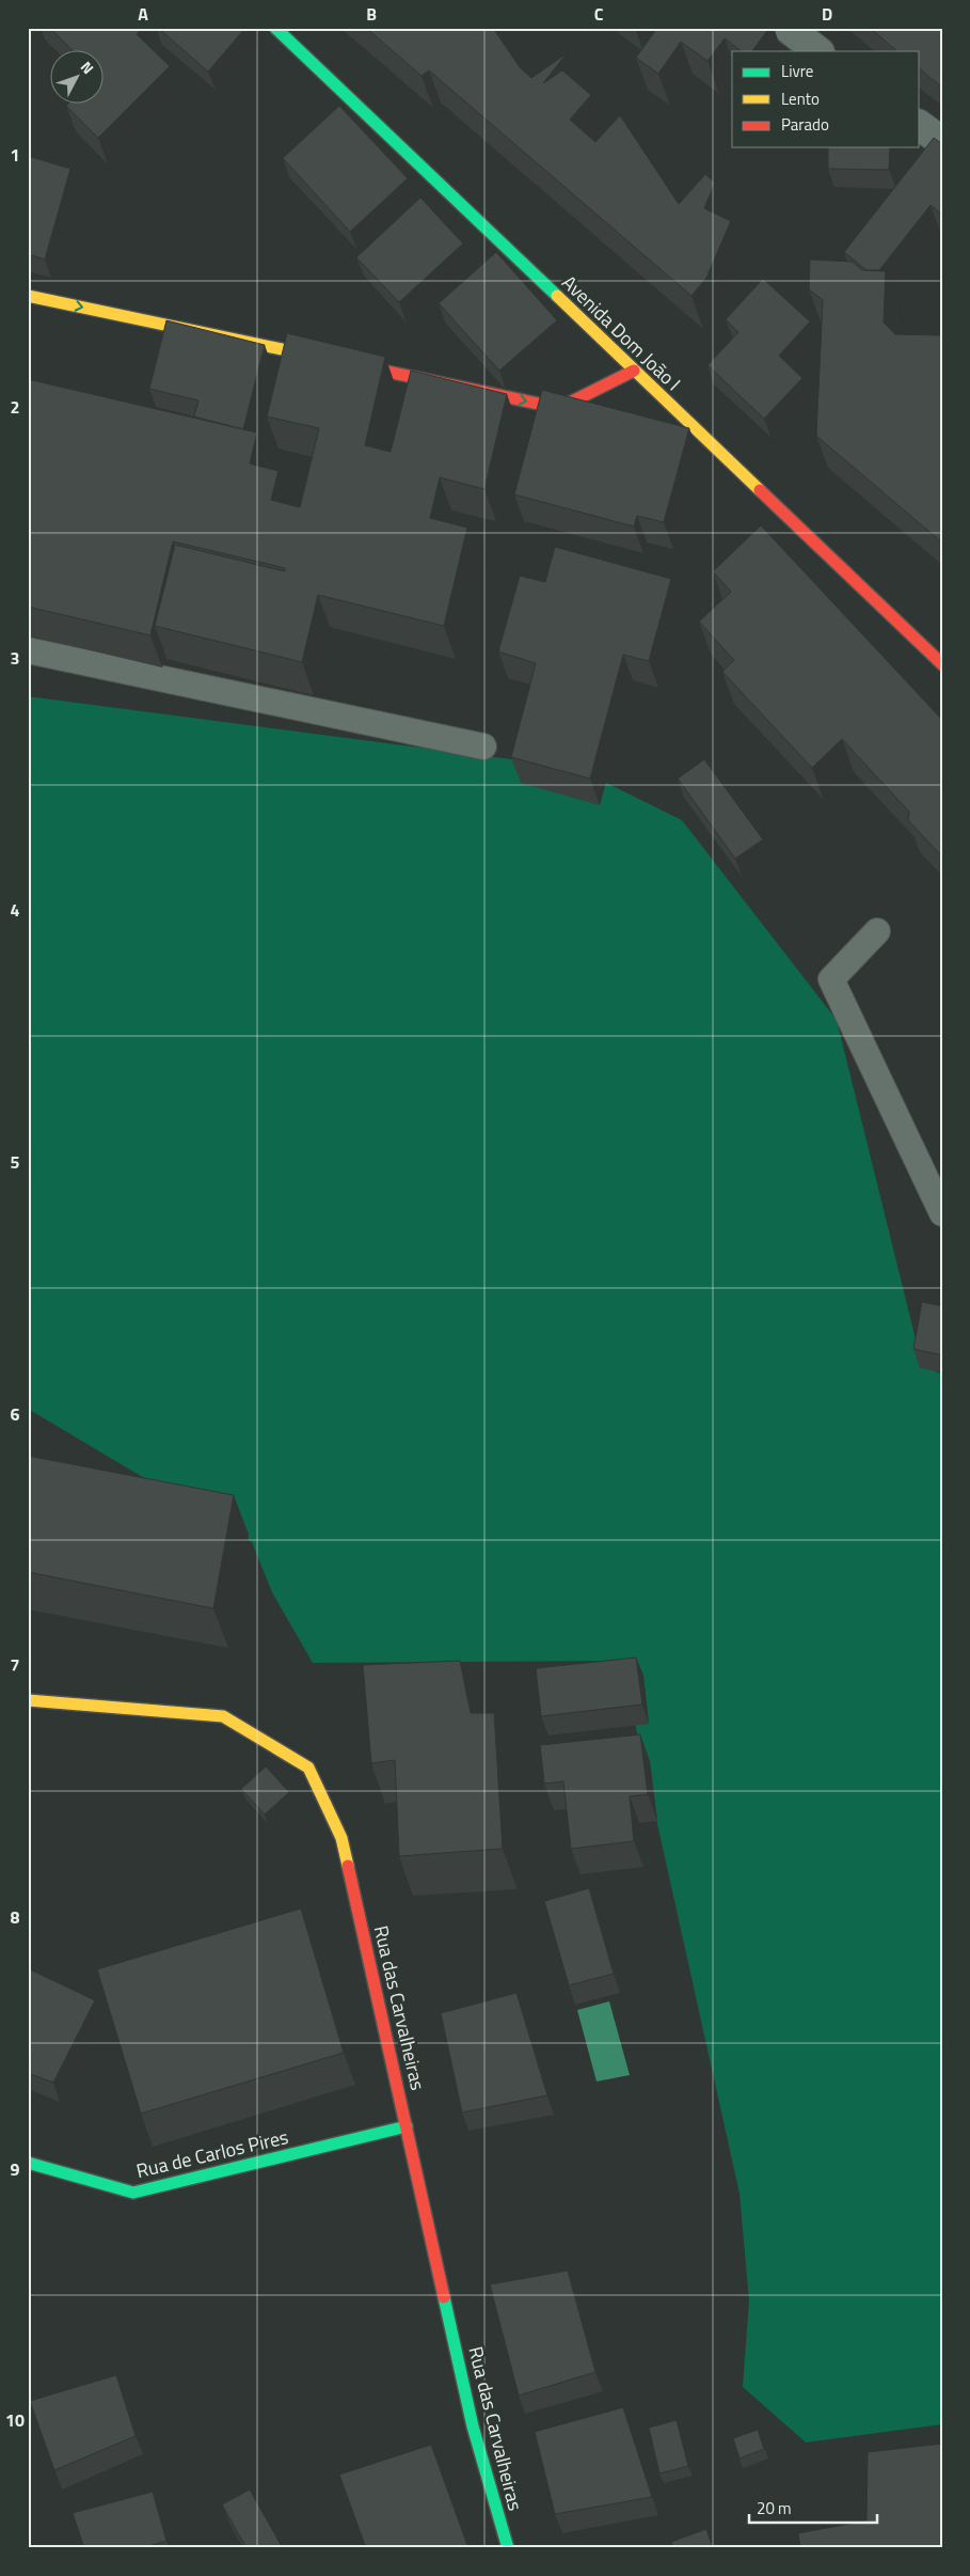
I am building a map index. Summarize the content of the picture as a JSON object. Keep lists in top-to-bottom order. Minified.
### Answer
{"streets":{"street":["Avenida Dom João I","Rua das Carvalheiras","Rua de Carlos Pires"]},"crossings":[["Rua das Carvalheiras","Rua de Carlos Pires"]],"legend":["Livre","Lento","Parado"],"scale_bar":"20 m","north":"top right","grid":{"columns":["A","B","C","D"],"rows":["1","2","3","4","5","6","7","8","9","10"]}}
